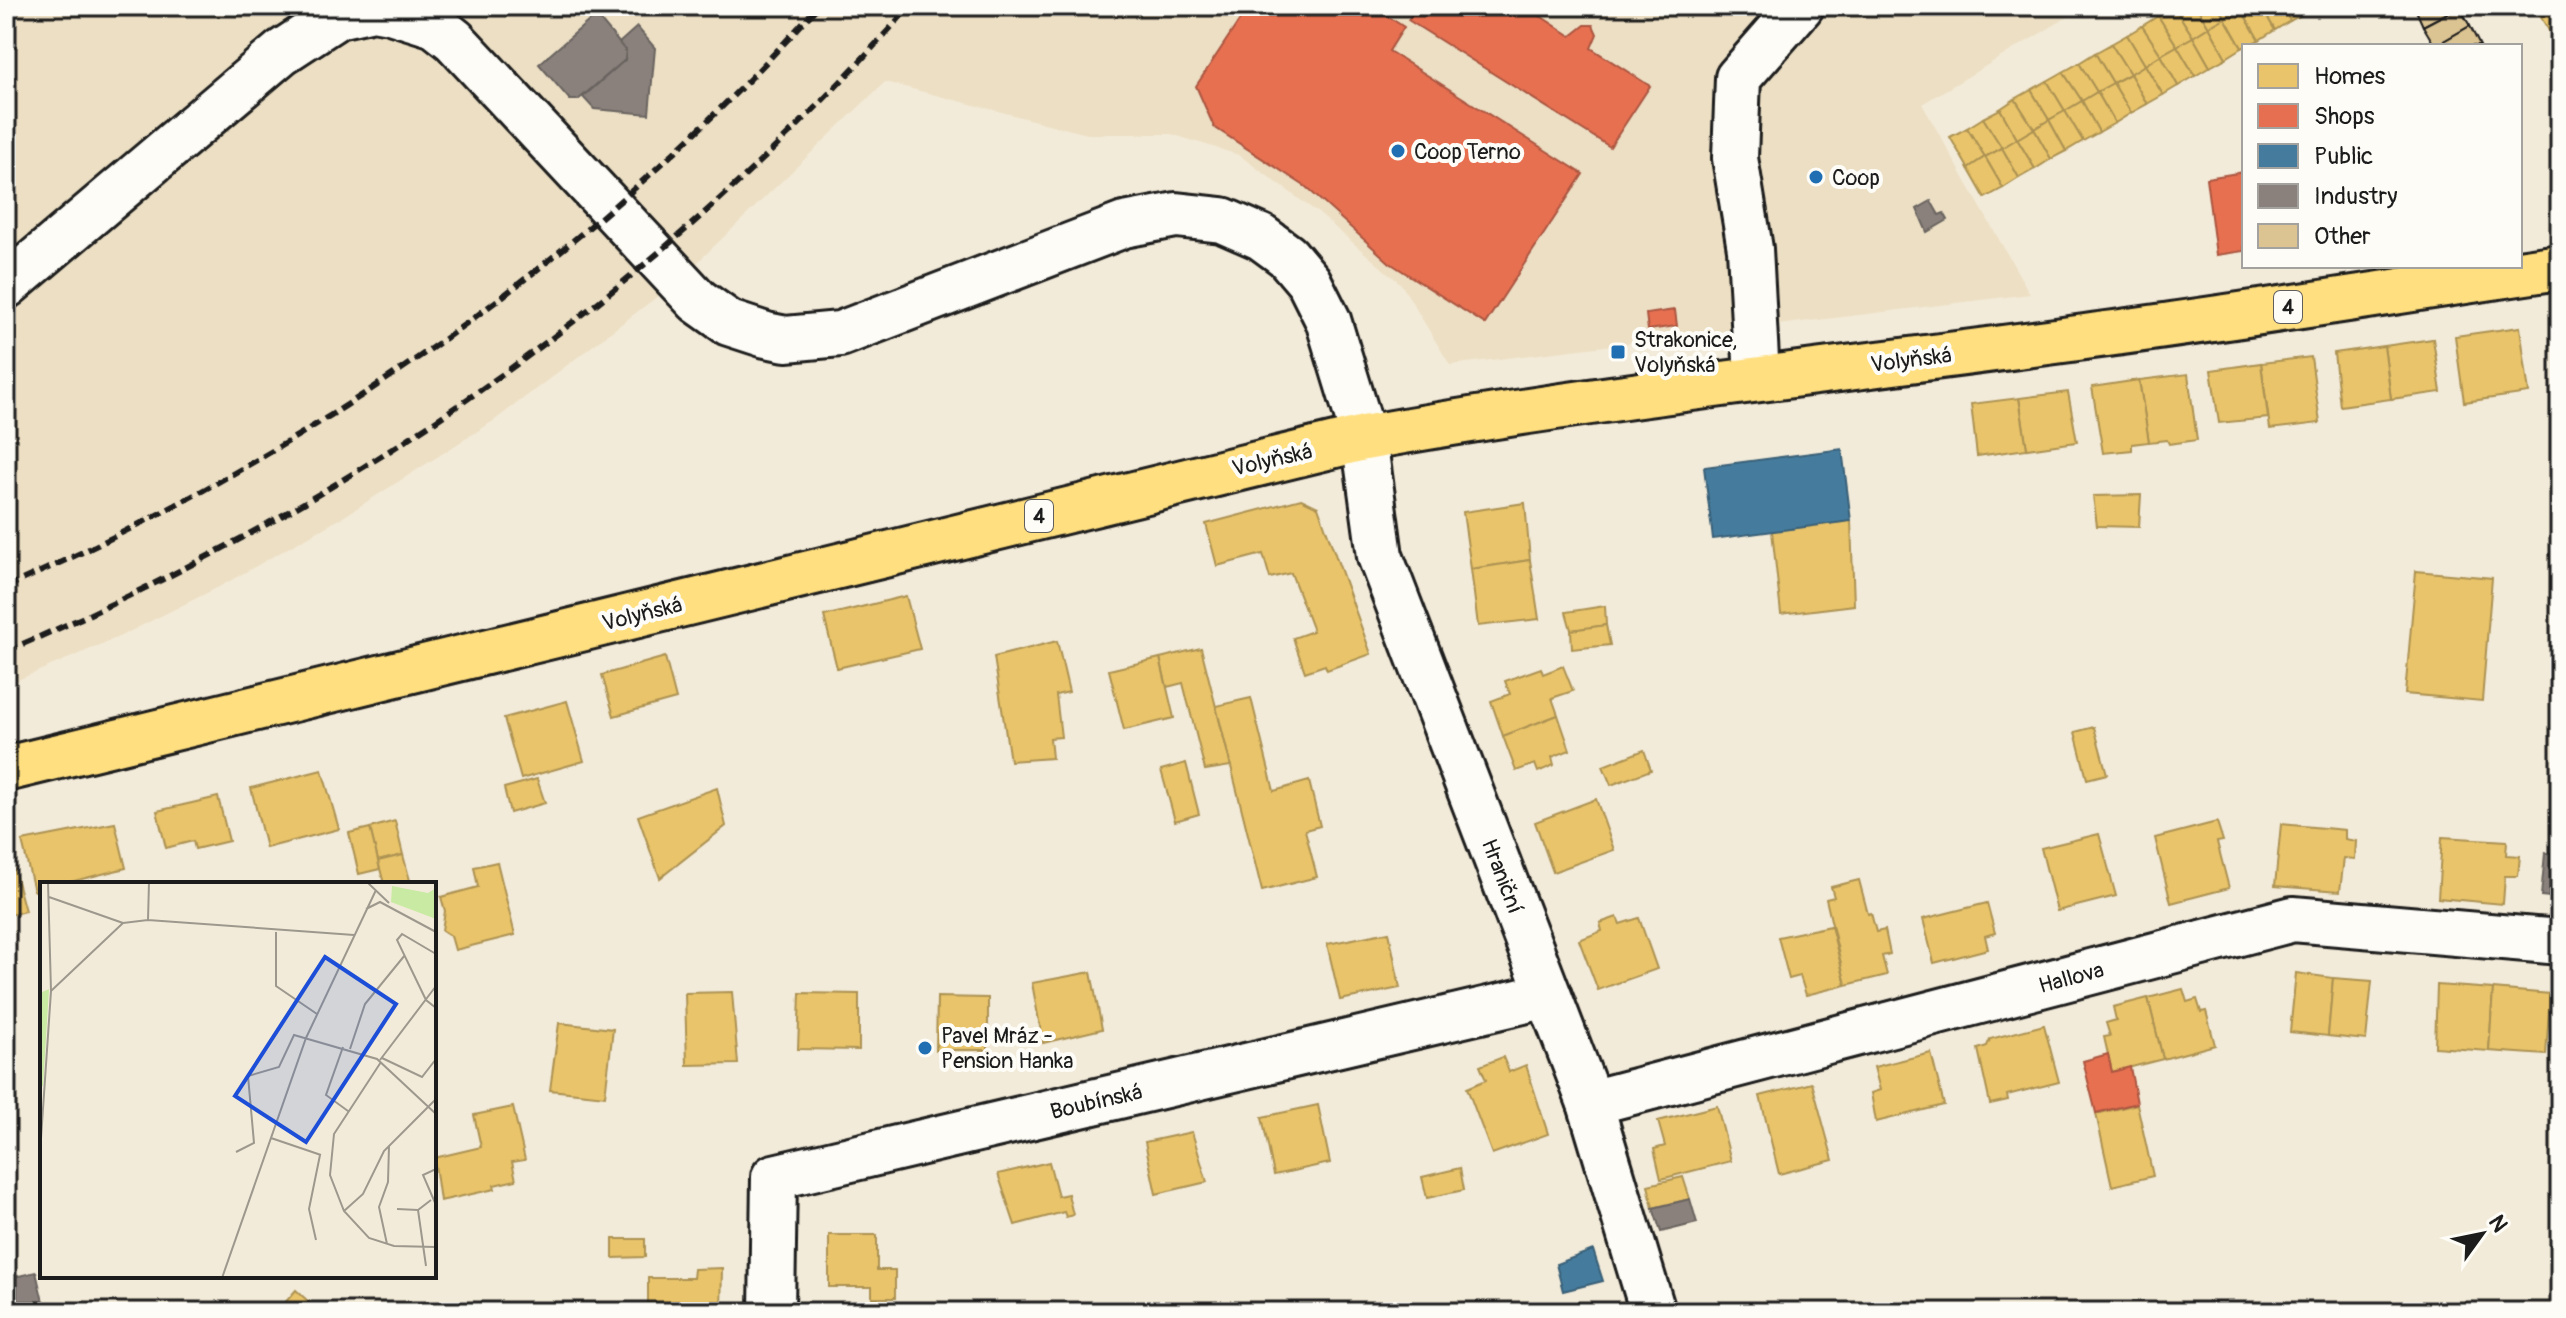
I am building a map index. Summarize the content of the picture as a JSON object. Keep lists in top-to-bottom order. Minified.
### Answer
{"streets":{"main road":["4","Volyňská"],"street":["Hraniční","Hallova","Boubínská"]},"crossings":[["Volyňská","Hraniční"],["Hraniční","Hallova"],["Hraniční","Boubínská"]],"places":{"other":["Coop Terno","Coop","Pavel Mráz - Pension Hanka"],"transit":["Strakonice, Volyňská"]},"legend":["Homes","Shops","Public","Industry","Other"],"north":"top right"}
